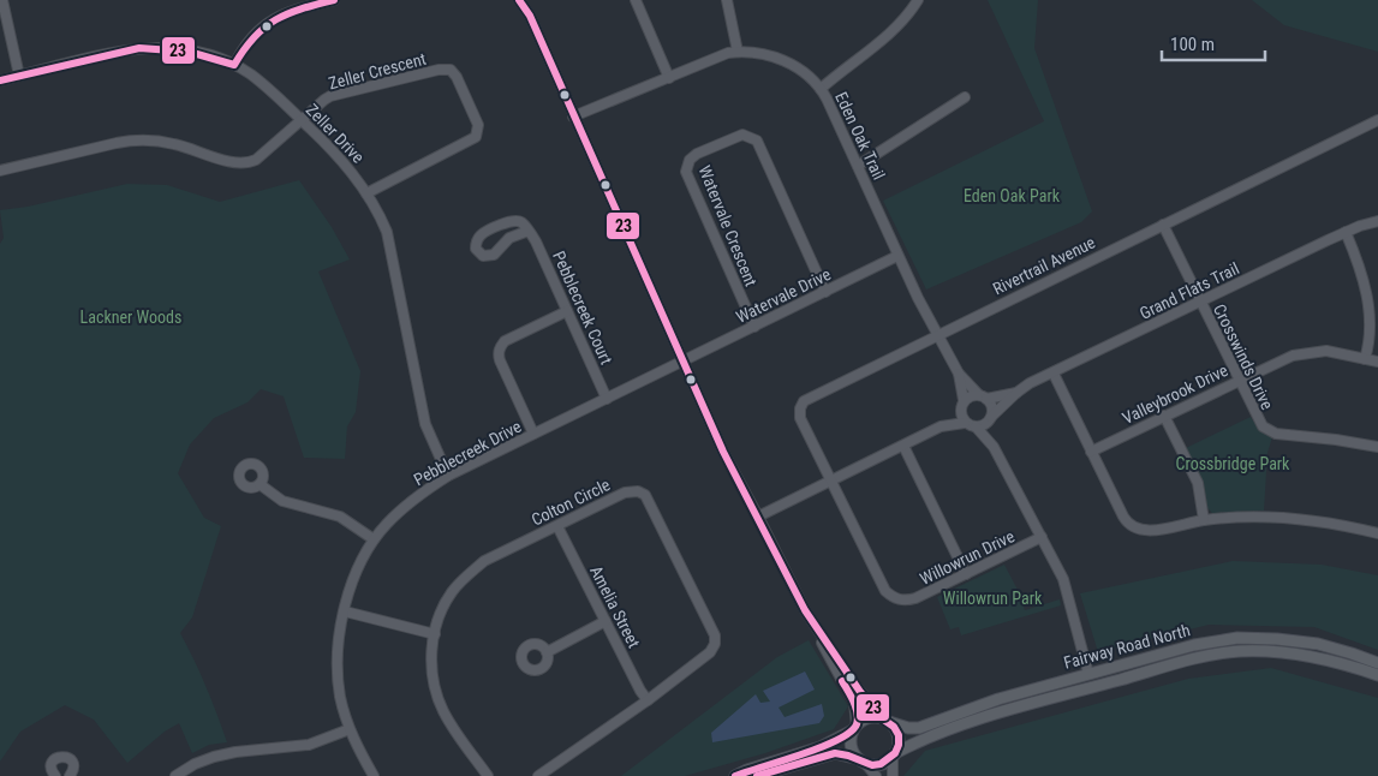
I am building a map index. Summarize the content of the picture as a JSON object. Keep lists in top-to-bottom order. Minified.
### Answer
{"streets":{"main road":["Fairway Road North"],"street":["Zeller Crescent","Zeller Drive","Eden Oak Trail","Watervale Crescent","Rivertrail Avenue","Grand Flats Trail","Watervale Drive","Pebblecreek Court","Crosswinds Drive","Valleybrook Drive","Pebblecreek Drive","Colton Circle","Willowrun Drive","Amelia Street"]},"crossings":[["Zeller Crescent","Zeller Drive"],["Zeller Drive","Pebblecreek Drive"],["Eden Oak Trail","Rivertrail Avenue"],["Eden Oak Trail","Grand Flats Trail"],["Eden Oak Trail","Watervale Drive"],["Watervale Crescent","Watervale Drive"],["Rivertrail Avenue","Crosswinds Drive"],["Rivertrail Avenue","Willowrun Drive"],["Grand Flats Trail","Crosswinds Drive"],["Watervale Drive","Pebblecreek Drive"],["Pebblecreek Court","Pebblecreek Drive"],["Crosswinds Drive","Valleybrook Drive"],["Colton Circle","Amelia Street"]],"parks":["Eden Oak Park","Lackner Woods","Crossbridge Park","Willowrun Park"],"lines":["transit line 23"],"scale_bar":"100 m"}
